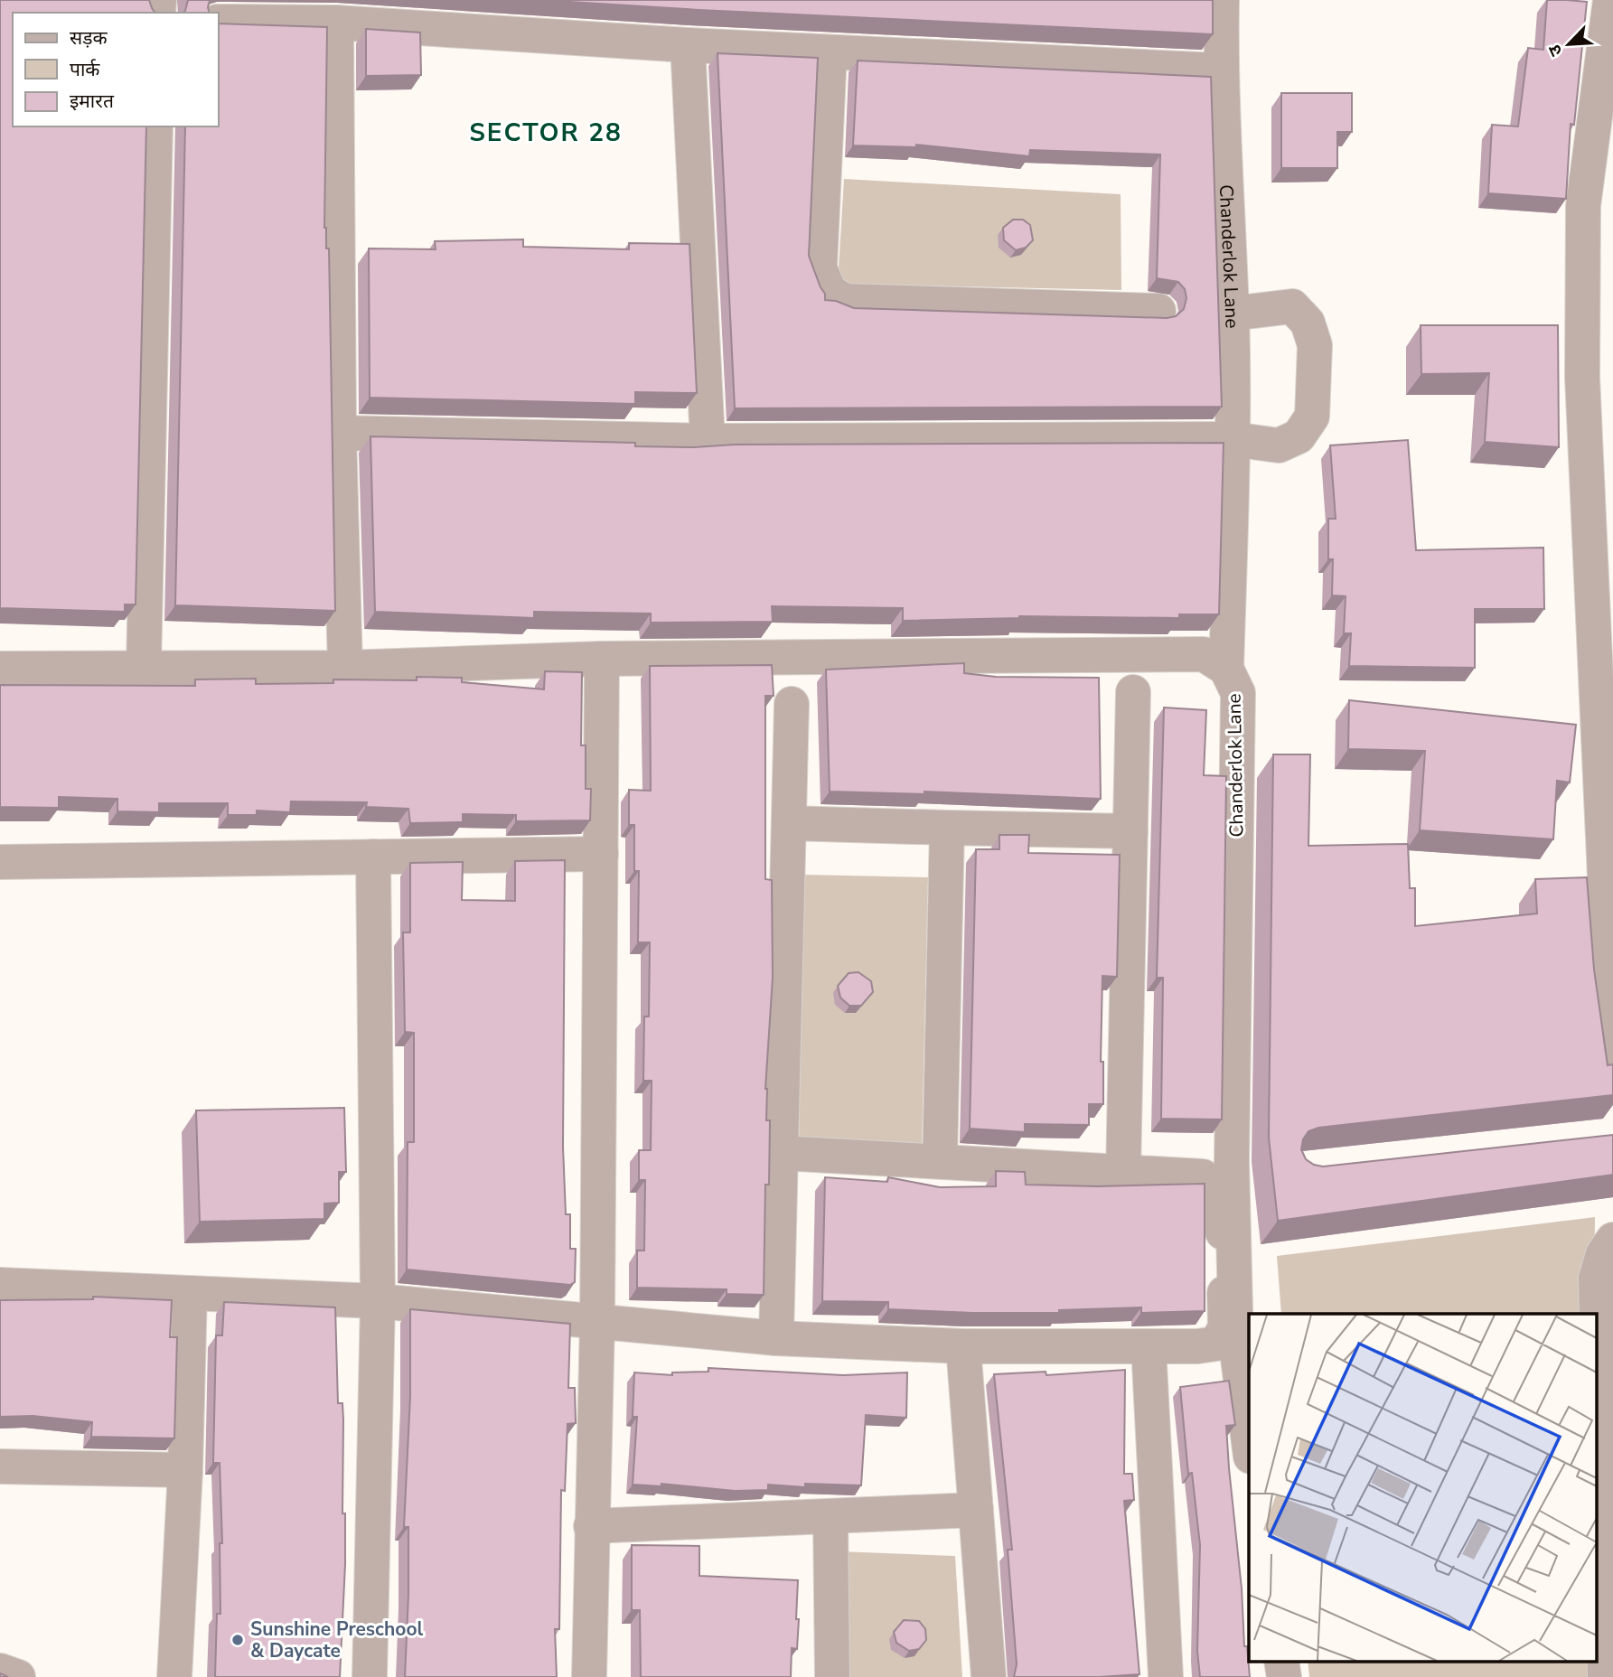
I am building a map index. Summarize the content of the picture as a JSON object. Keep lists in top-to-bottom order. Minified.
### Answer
{"streets":{"street":["Chanderlok Lane"]},"districts":["SECTOR 28"],"places":["Sunshine Preschool & Daycate"],"legend":["सड़क","पार्क","इमारत"],"north":"bottom left"}
